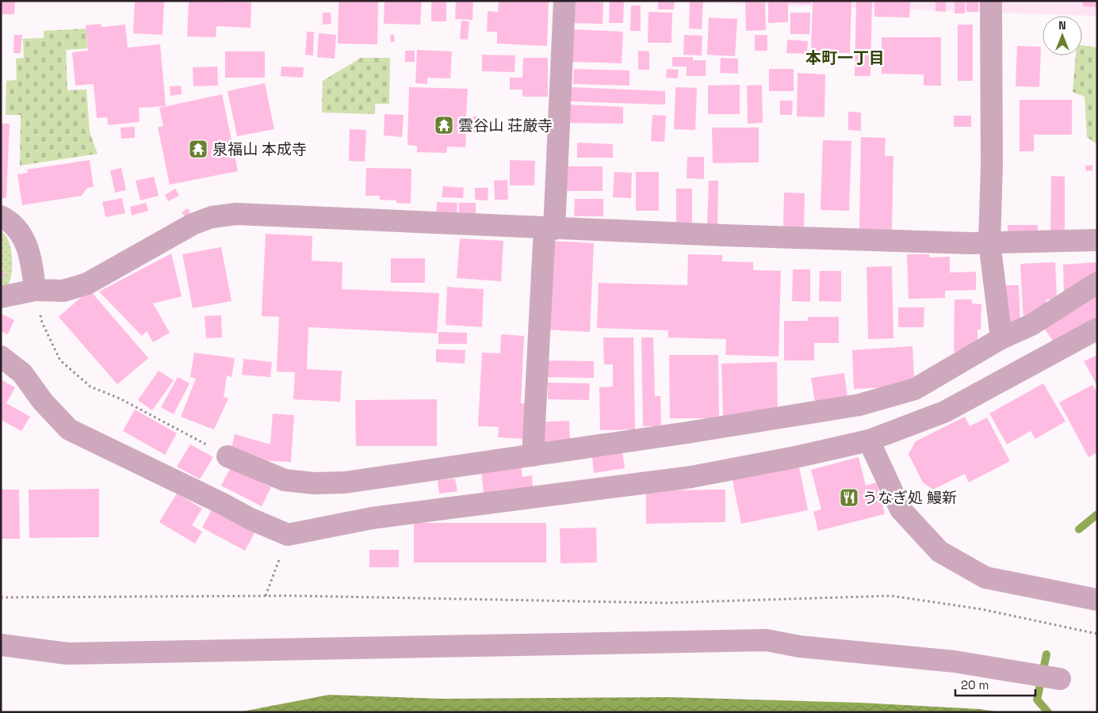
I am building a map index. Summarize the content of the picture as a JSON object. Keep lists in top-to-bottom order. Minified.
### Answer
{"districts":["本町一丁目"],"places":{"temple":["雲谷山 荘厳寺","泉福山 本成寺"],"restaurant":["うなぎ処 鰻新"]},"scale_bar":"20 m","north":"top"}
